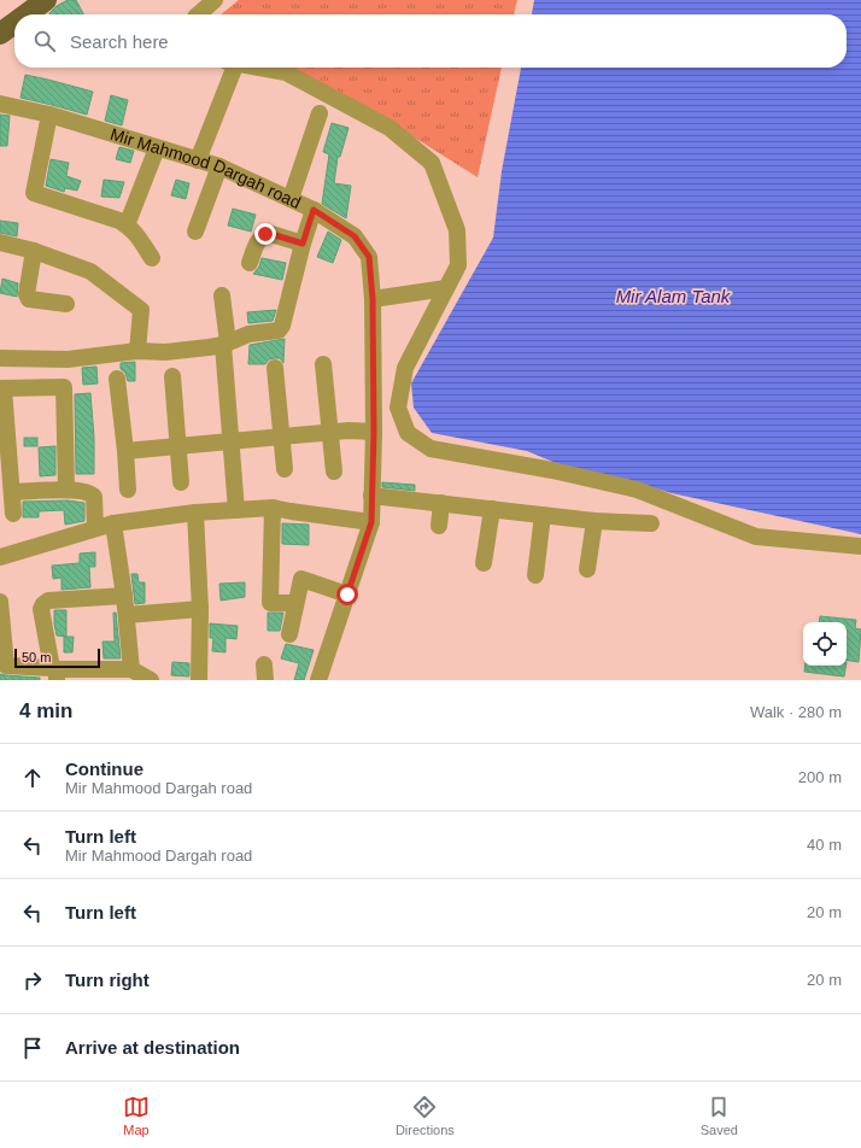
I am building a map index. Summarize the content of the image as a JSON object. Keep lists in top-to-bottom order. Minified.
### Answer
{"streets":{"street":["Mir Mahmood Dargah road"]},"water":["Mir Alam Tank"],"scale_bar":"50 m","page":{"search":"Search here","scale":"50 m","heading":["4 min","Walk · 280 m"],"list":[["Continue","Mir Mahmood Dargah road","200 m"],["Turn left","Mir Mahmood Dargah road","40 m"],["Turn left","20 m"],["Turn right","20 m"],"Arrive at destination"],"nav":["Map","Directions","Saved"]}}
